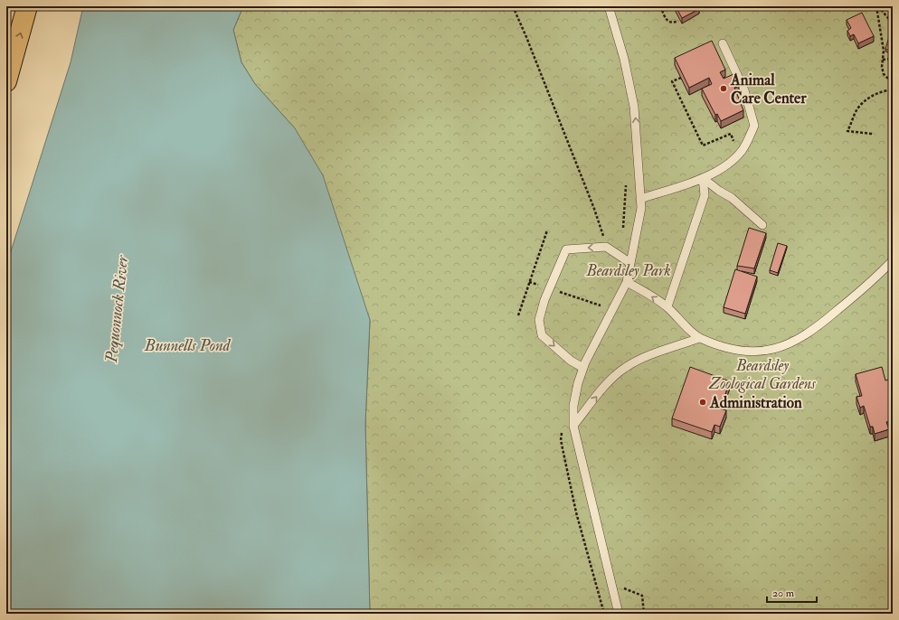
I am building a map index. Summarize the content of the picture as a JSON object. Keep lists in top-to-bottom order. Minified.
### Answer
{"water":["Pequonnock River","Bunnells Pond"],"parks":["Beardsley Park","Beardsley Zoological Gardens"],"places":["Animal Care Center","Administration"],"scale_bar":"20 m"}
